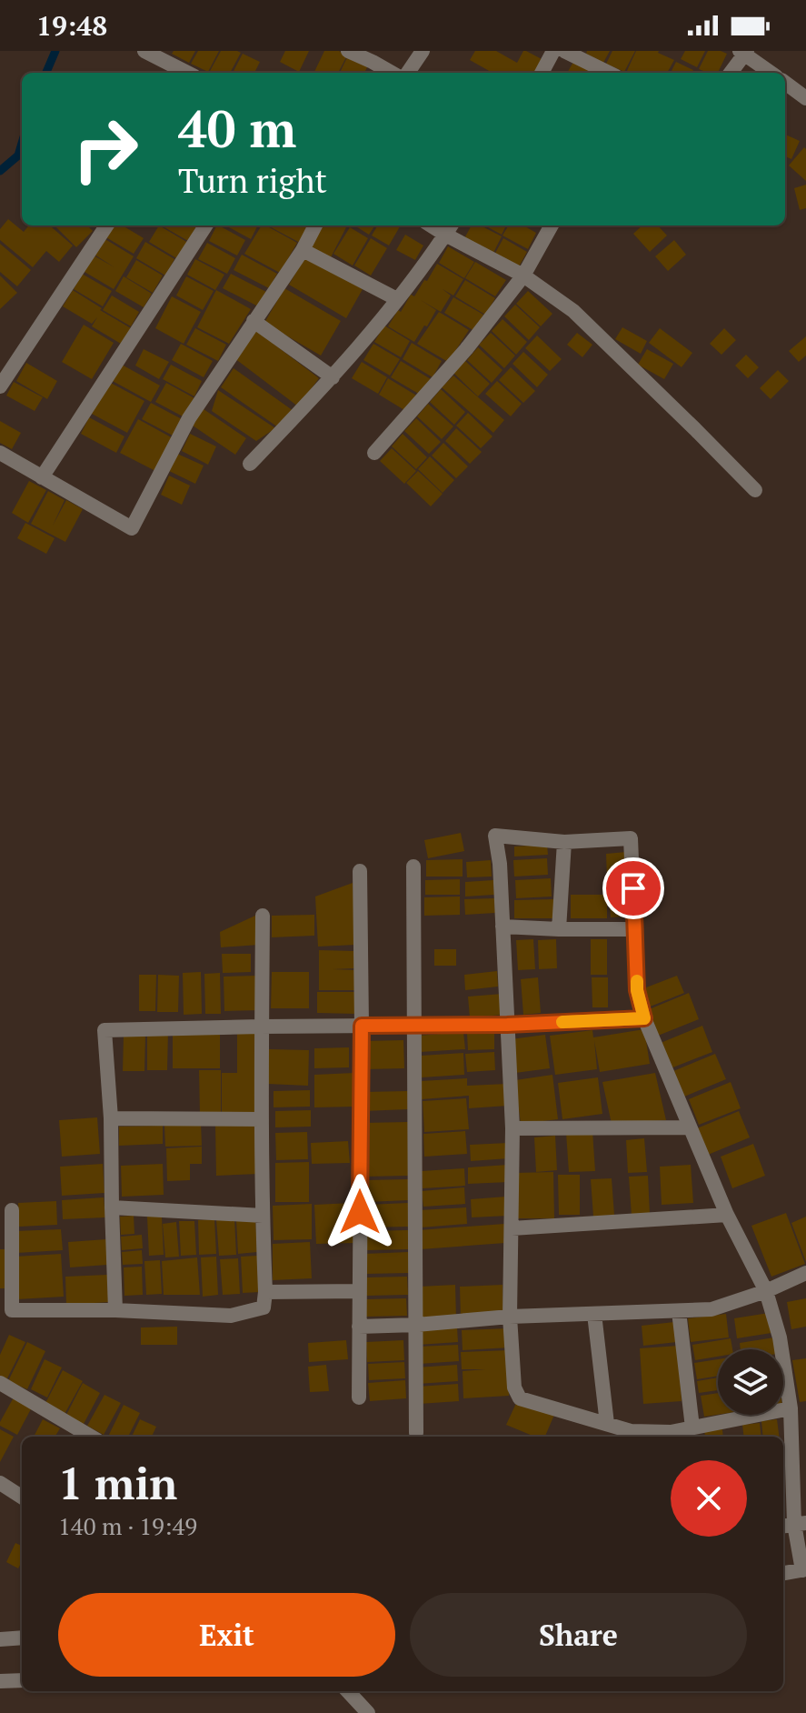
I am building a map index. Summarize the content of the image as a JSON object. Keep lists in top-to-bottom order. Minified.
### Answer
{"page":{"status":"19:48","turn":["40 m","Turn right"],"heading":["1 min","140 m · 19:49"],"buttons":["Exit","Share"]}}
